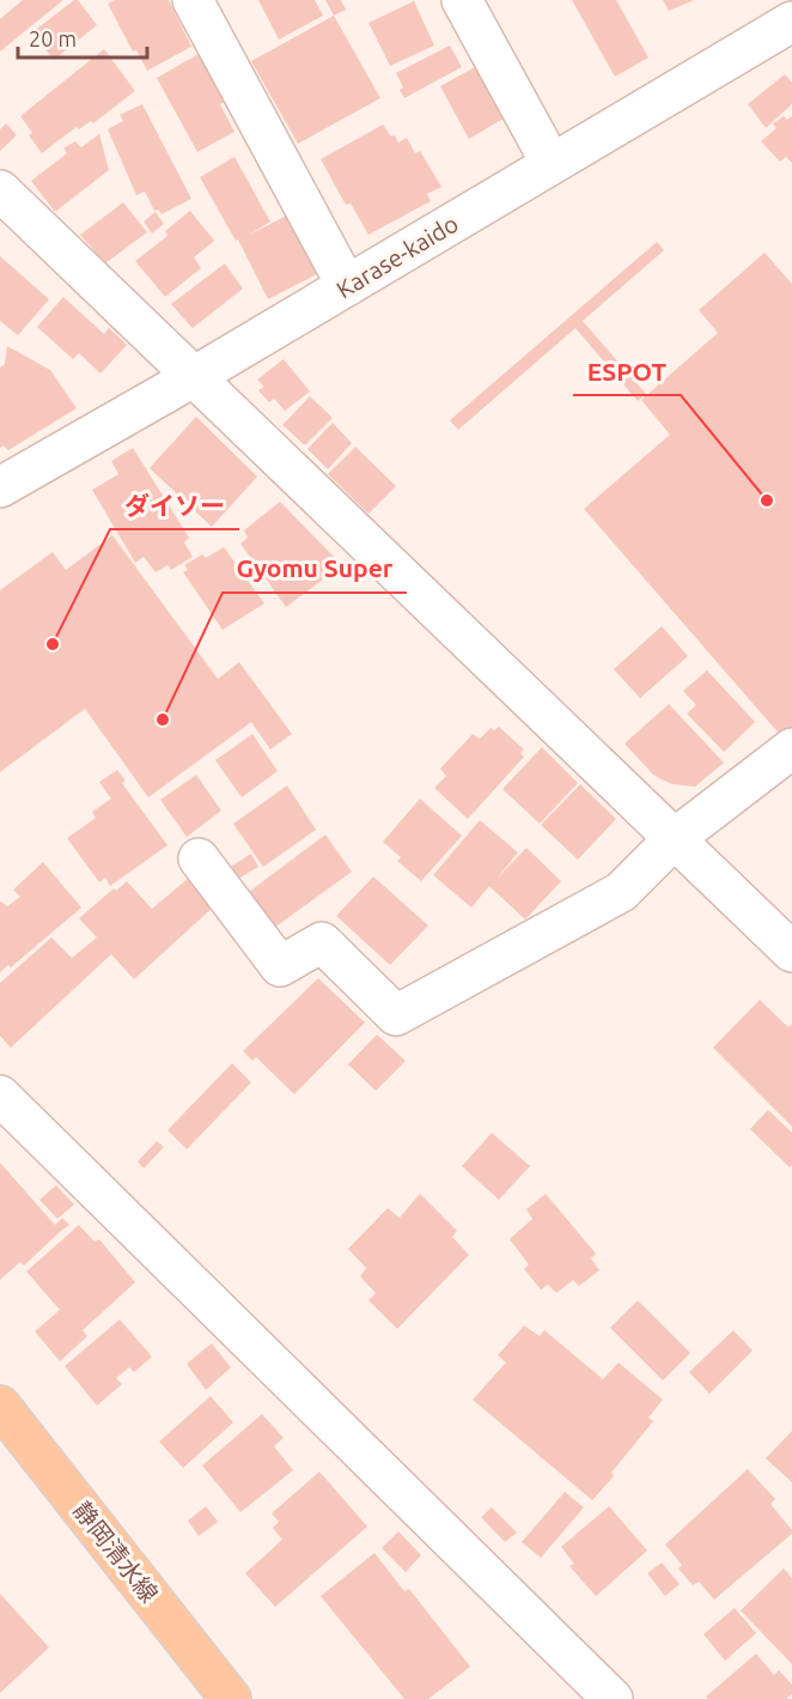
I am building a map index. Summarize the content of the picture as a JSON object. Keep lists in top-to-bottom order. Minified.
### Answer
{"streets":{"main road":["静岡清水線"],"street":["Karase-kaido"]},"places":["ESPOT","ダイソー","Gyomu Super"],"scale_bar":"20 m"}
